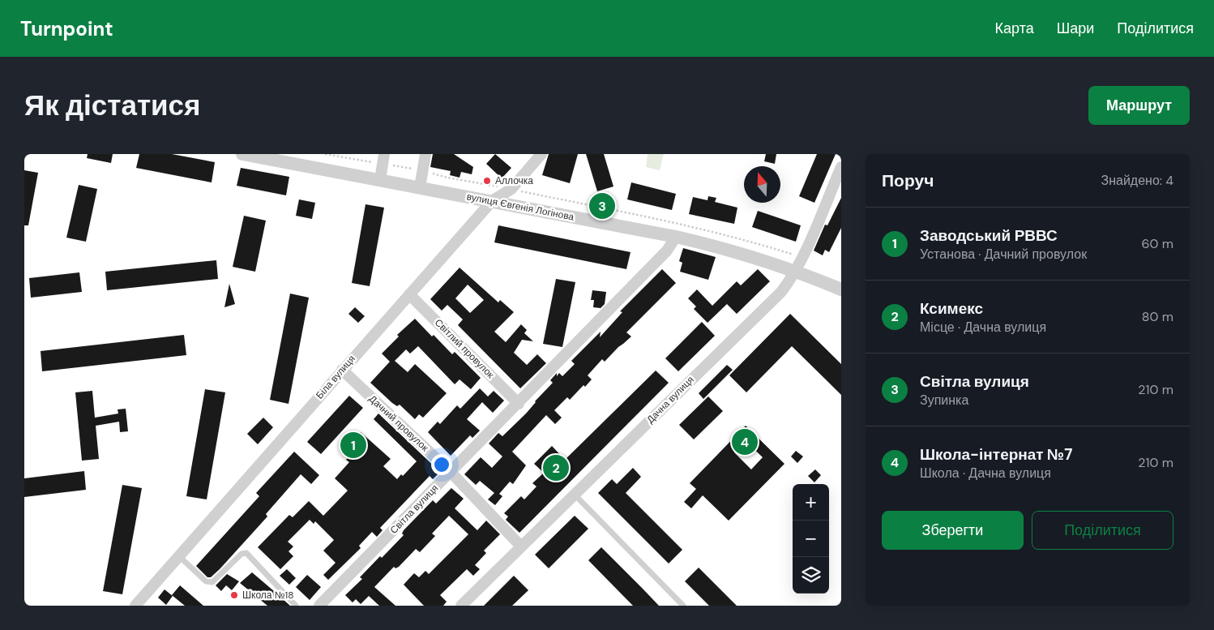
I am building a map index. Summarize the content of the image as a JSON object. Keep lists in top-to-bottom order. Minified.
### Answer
{"streets":{"street":["вулиця Євгенія Логінова","Світлий провулок","Біла вулиця","Дачна вулиця","Дачний провулок","Світла вулиця"]},"crossings":[["вулиця Євгенія Логінова","Біла вулиця"],["вулиця Євгенія Логінова","Дачна вулиця"],["вулиця Євгенія Логінова","Світла вулиця"],["Світлий провулок","Біла вулиця"],["Світлий провулок","Світла вулиця"],["Біла вулиця","Дачний провулок"],["Дачна вулиця","Дачний провулок"],["Дачний провулок","Світла вулиця"]],"places":["Аллочка","Школа №18"],"north":"top","page":{"header":"Turnpoint","nav":["Карта","Шари","Поділитися"],"buttons":["Маршрут",["Зберегти","Поділитися"]],"title":"Як дістатися","heading":["Поруч","Знайдено: 4"],"pins":["3","4","1","2"],"list":[{"mark":"1","name":"Заводський РВВС","note":"Установа · Дачний провулок","value":"60 m"},{"mark":"2","name":"Ксимекс","note":"Місце · Дачна вулиця","value":"80 m"},{"mark":"3","name":"Світла вулиця","note":"Зупинка","value":"210 m"},{"mark":"4","name":"Школа-інтернат №7","note":"Школа · Дачна вулиця","value":"210 m"}],"map_buttons":["+","−"]}}
